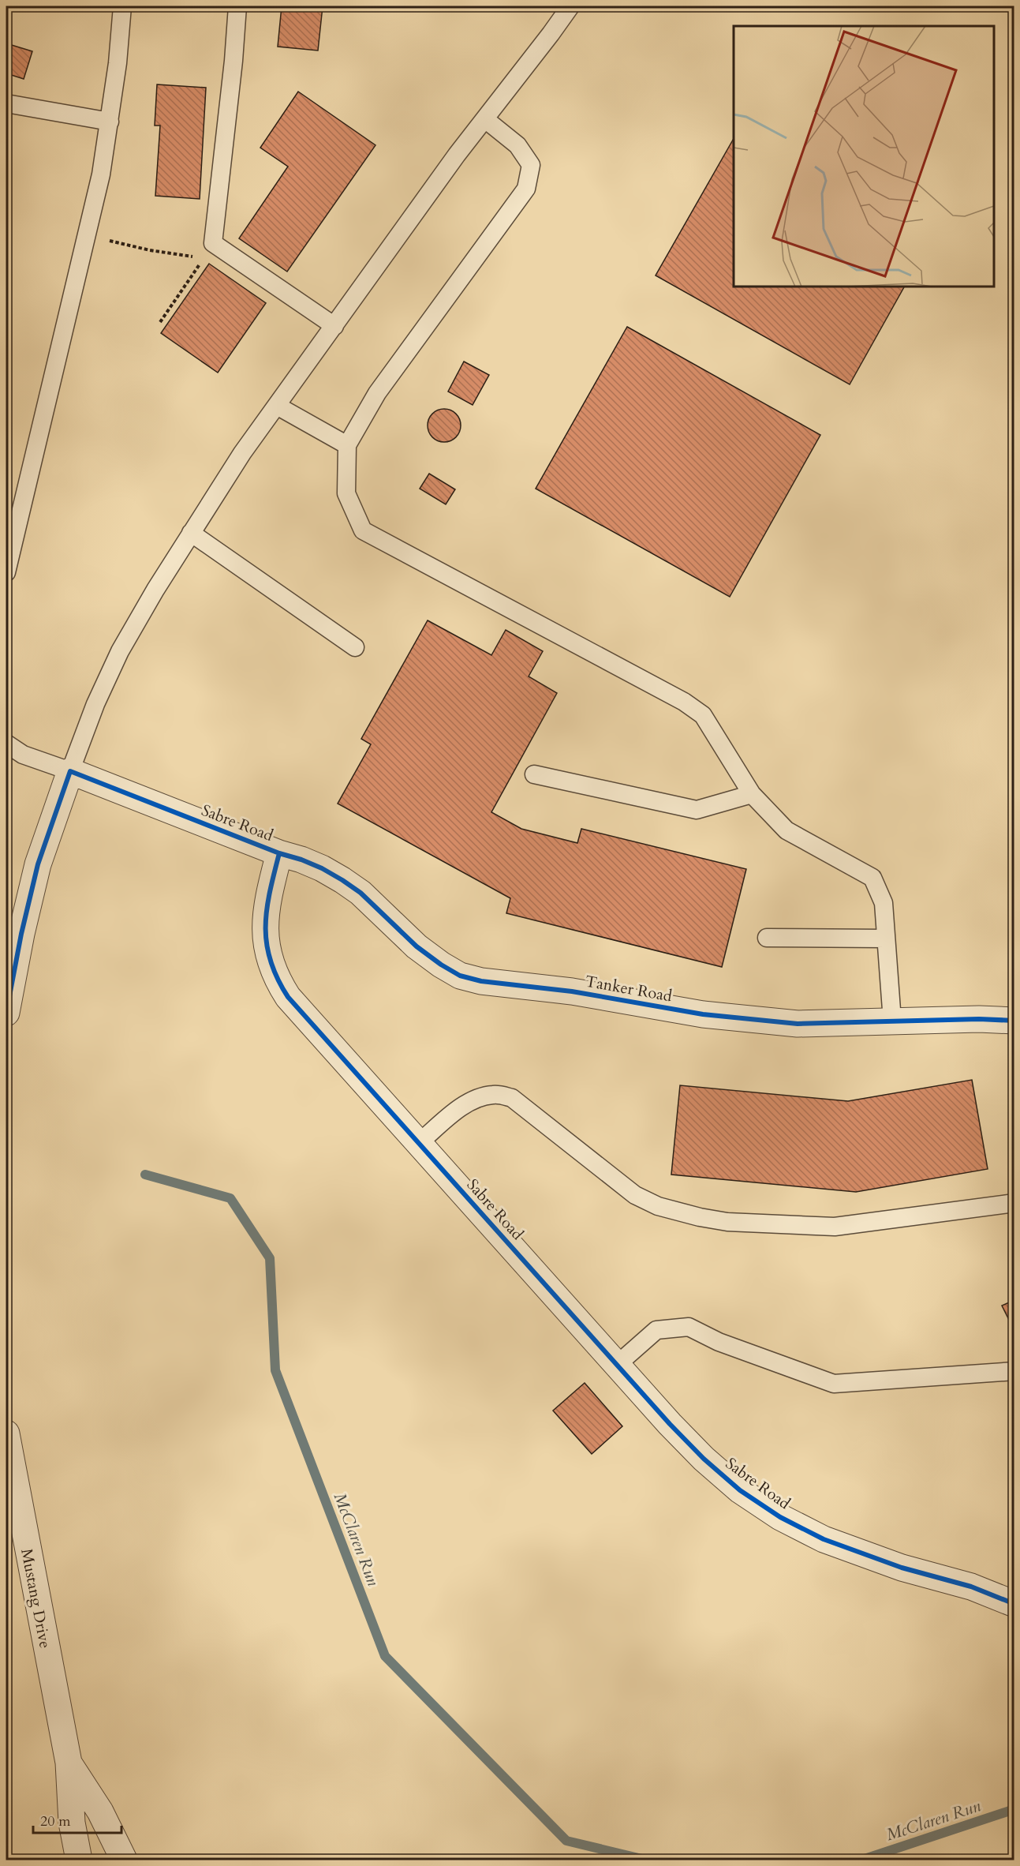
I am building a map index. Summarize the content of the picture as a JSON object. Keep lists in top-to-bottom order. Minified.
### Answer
{"streets":{"street":["Sabre Road","Tanker Road","Mustang Drive"]},"crossings":[["Sabre Road","Tanker Road"]],"water":["McClaren Run"],"scale_bar":"20 m"}
